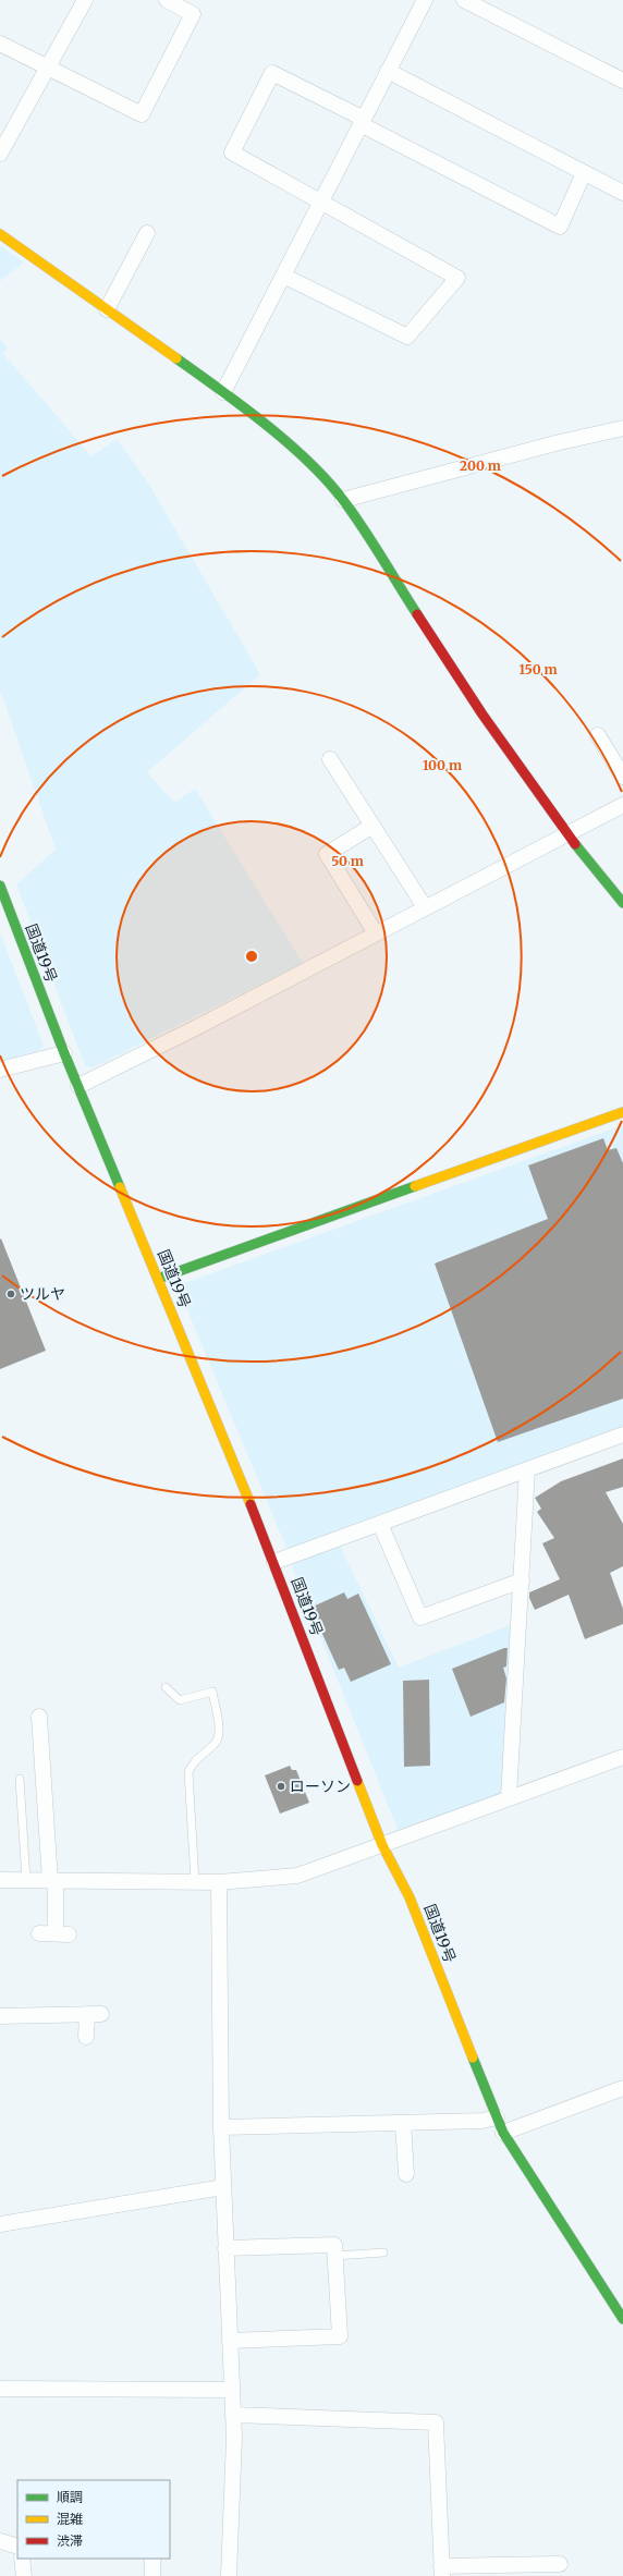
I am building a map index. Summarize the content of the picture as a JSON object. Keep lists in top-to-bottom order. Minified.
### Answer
{"streets":{"main road":["国道19号"]},"places":["ツルヤ","ローソン"],"legend":["順調","混雑","渋滞"],"rings":["200 m","150 m","100 m","50 m"]}
